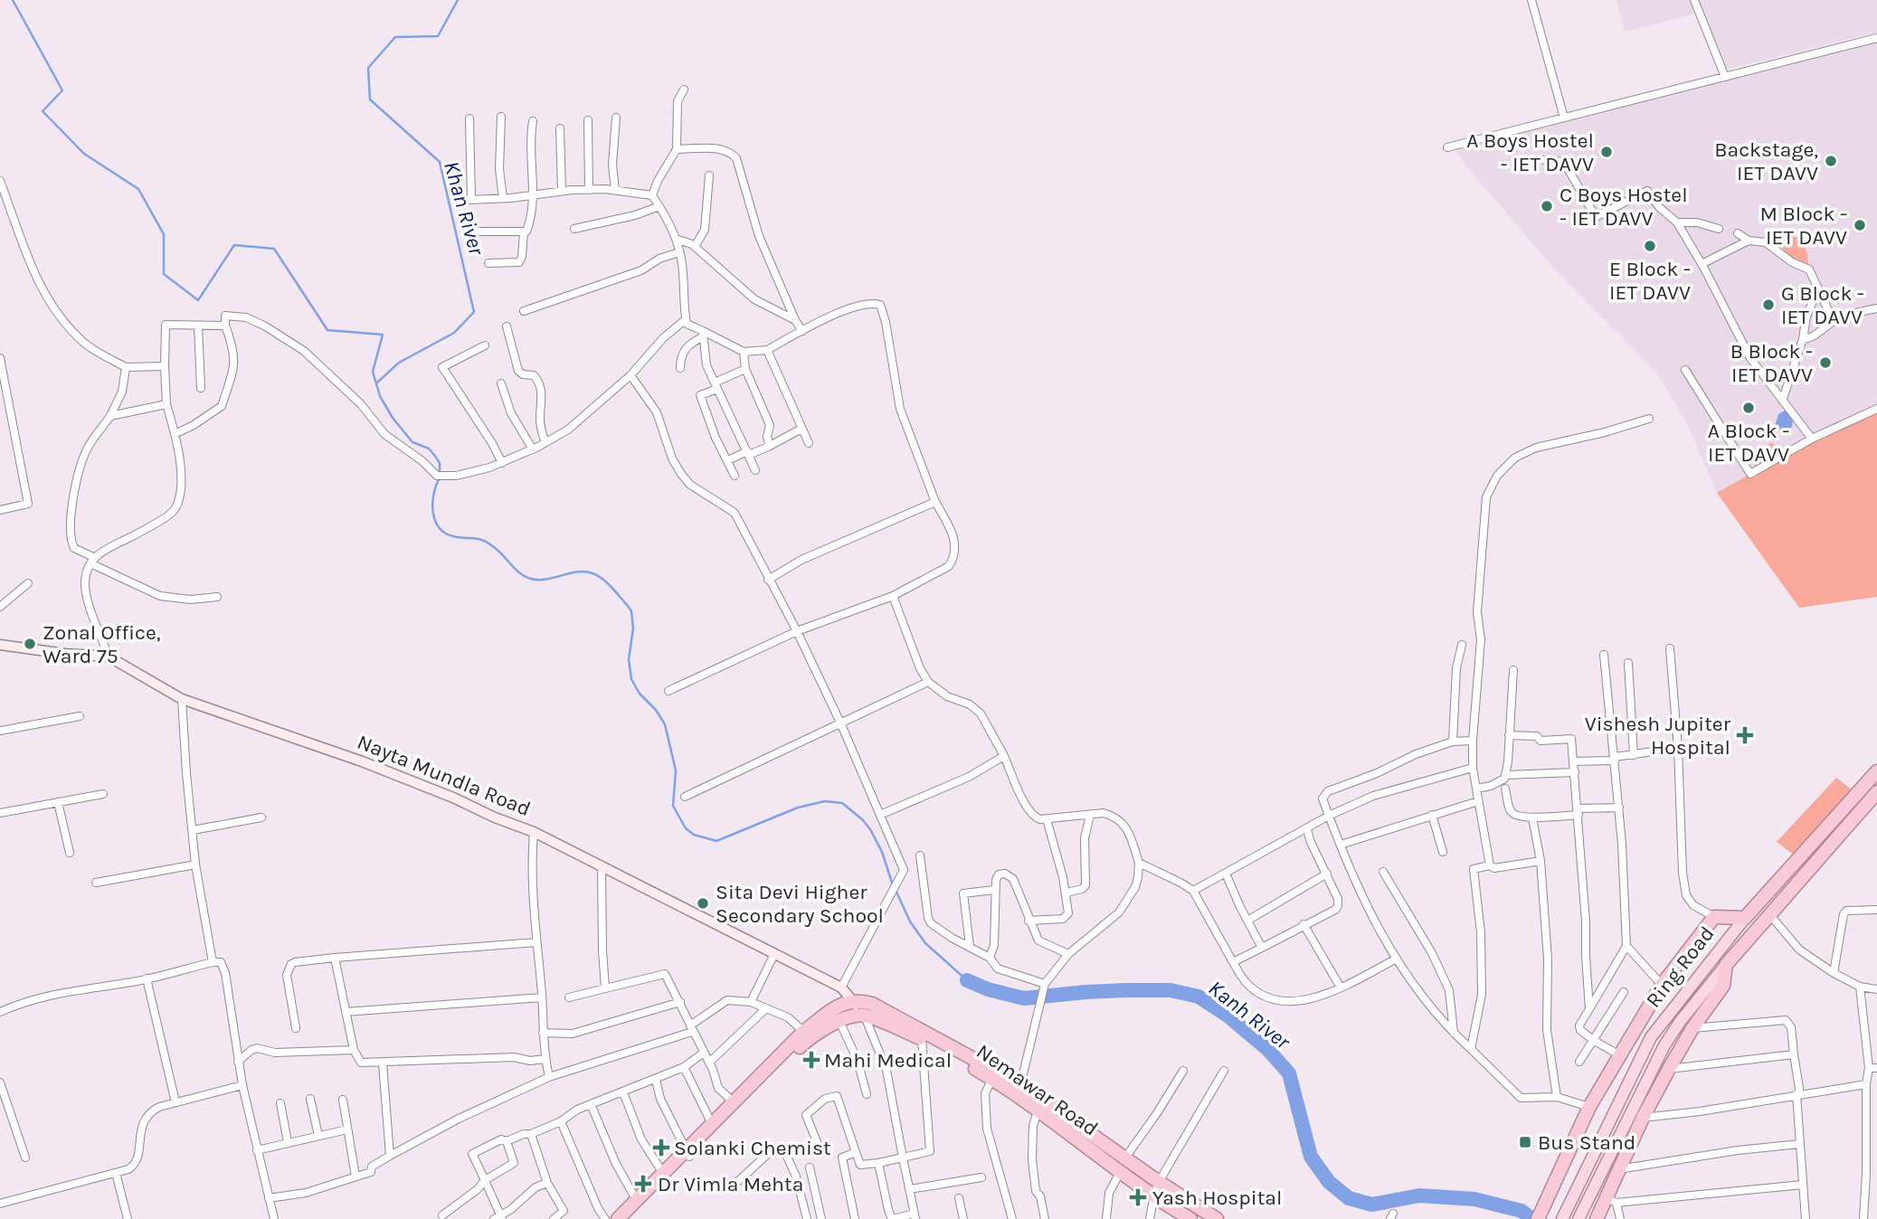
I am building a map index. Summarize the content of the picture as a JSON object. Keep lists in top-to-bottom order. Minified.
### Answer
{"streets":{"highway":["Ring Road","Nemawar Road"],"main road":["Nayta Mundla Road"]},"crossings":[["Nayta Mundla Road","Nemawar Road"]],"water":["Khan River","Kanh River"],"places":{"other":["A Boys Hostel - IET DAVV","Backstage, IET DAVV","C Boys Hostel - IET DAVV","M Block - IET DAVV","E Block - IET DAVV","G Block - IET DAVV","B Block - IET DAVV","A Block - IET DAVV","Zonal Office, Ward 75","Sita Devi Higher Secondary School"],"health":["Vishesh Jupiter Hospital","Mahi Medical","Solanki Chemist","Dr Vimla Mehta","Yash Hospital"],"transit":["Bus Stand"]}}
